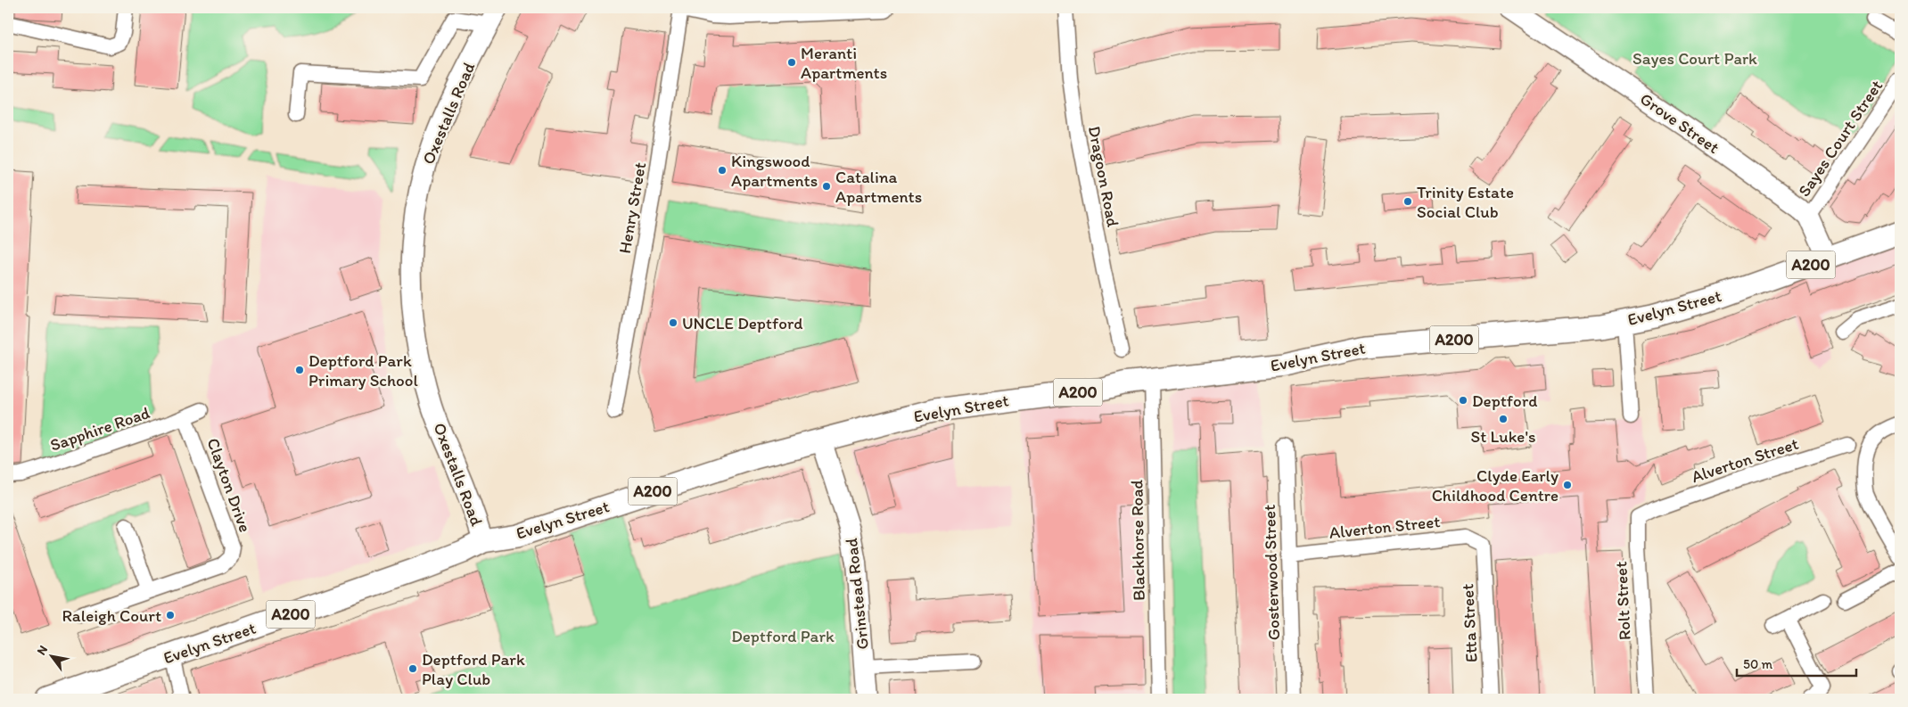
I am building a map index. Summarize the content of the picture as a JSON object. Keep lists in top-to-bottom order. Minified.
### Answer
{"streets":{"main road":["A200","Evelyn Street"],"street":["Oxestalls Road","Grove Street","Sayes Court Street","Dragoon Road","Henry Street","Sapphire Road","Alverton Street","Clayton Drive","Blackhorse Road","Gosterwood Street","Grinstead Road","Rolt Street","Etta Street"]},"crossings":[["Oxestalls Road","Evelyn Street"],["Grove Street","Sayes Court Street"],["Grove Street","Evelyn Street"],["Evelyn Street","Blackhorse Road"],["Evelyn Street","Grinstead Road"],["Sapphire Road","Clayton Drive"],["Alverton Street","Gosterwood Street"],["Alverton Street","Rolt Street"],["Alverton Street","Etta Street"]],"parks":["Sayes Court Park","Deptford Park"],"places":["Meranti Apartments","Kingswood Apartments","Catalina Apartments","Trinity Estate Social Club","UNCLE Deptford","Deptford Park Primary School","Deptford","St Luke's","Clyde Early Childhood Centre","Raleigh Court","Deptford Park Play Club"],"scale_bar":"50 m","north":"top left"}
